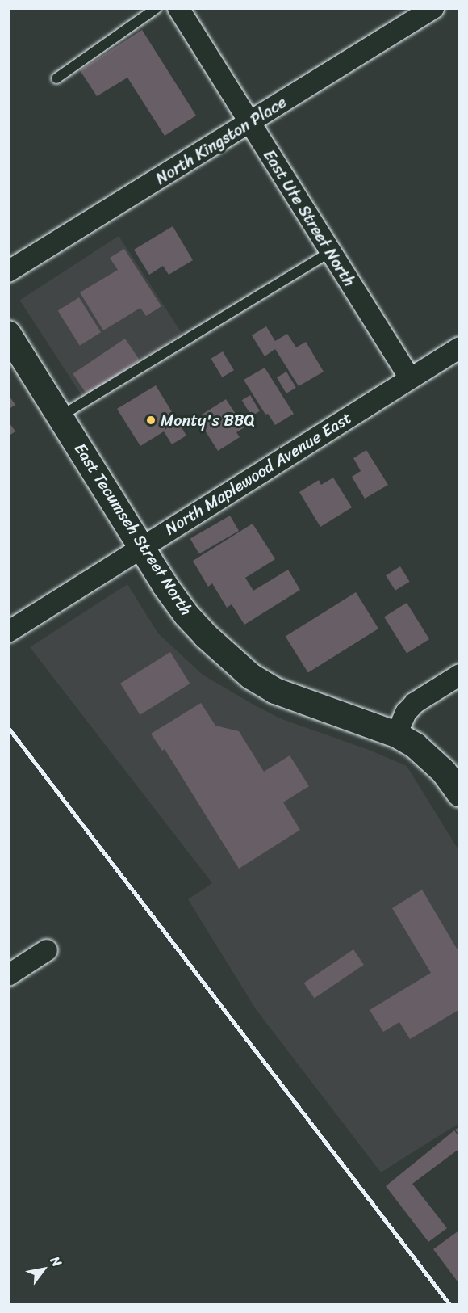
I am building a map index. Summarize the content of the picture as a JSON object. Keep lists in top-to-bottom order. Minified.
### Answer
{"streets":{"street":["North Kingston Place","East Ute Street North","North Maplewood Avenue East","East Tecumseh Street North"]},"crossings":[["North Kingston Place","East Ute Street North"],["East Ute Street North","North Maplewood Avenue East"],["North Maplewood Avenue East","East Tecumseh Street North"]],"places":["Monty's BBQ"],"north":"top right"}
